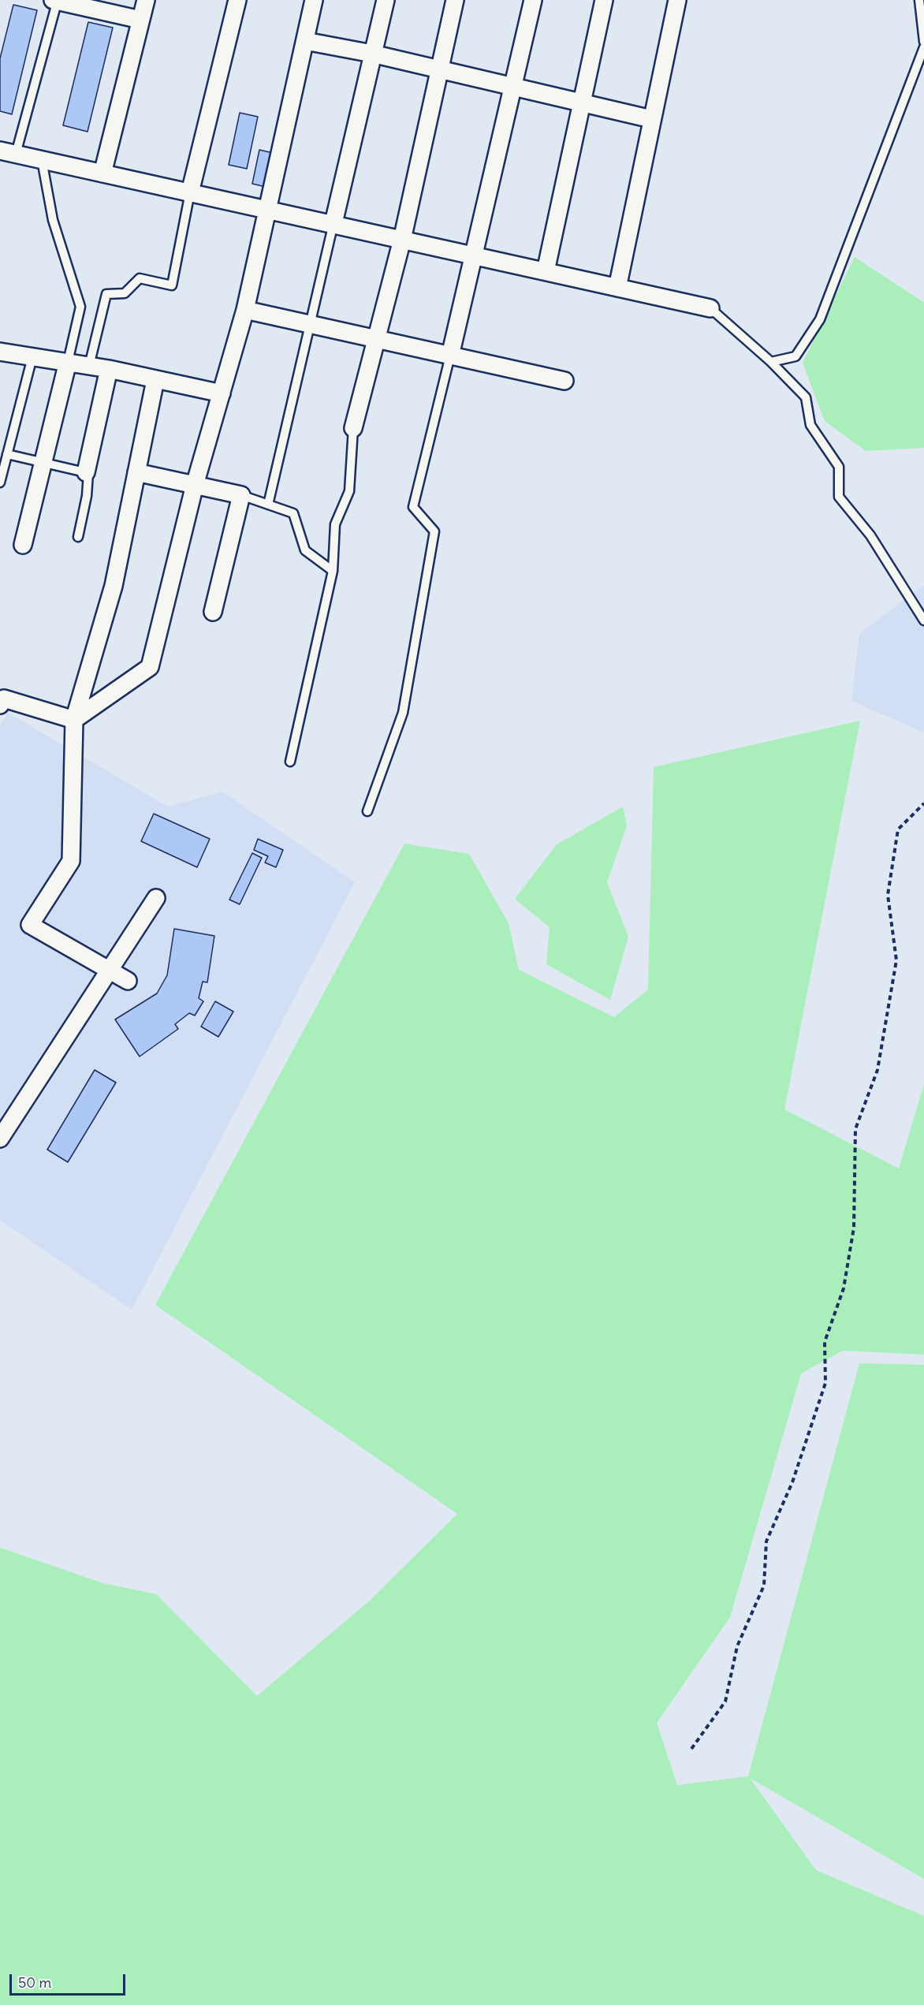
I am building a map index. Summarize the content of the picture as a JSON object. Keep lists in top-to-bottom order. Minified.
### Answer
{"scale_bar":"50 m"}
